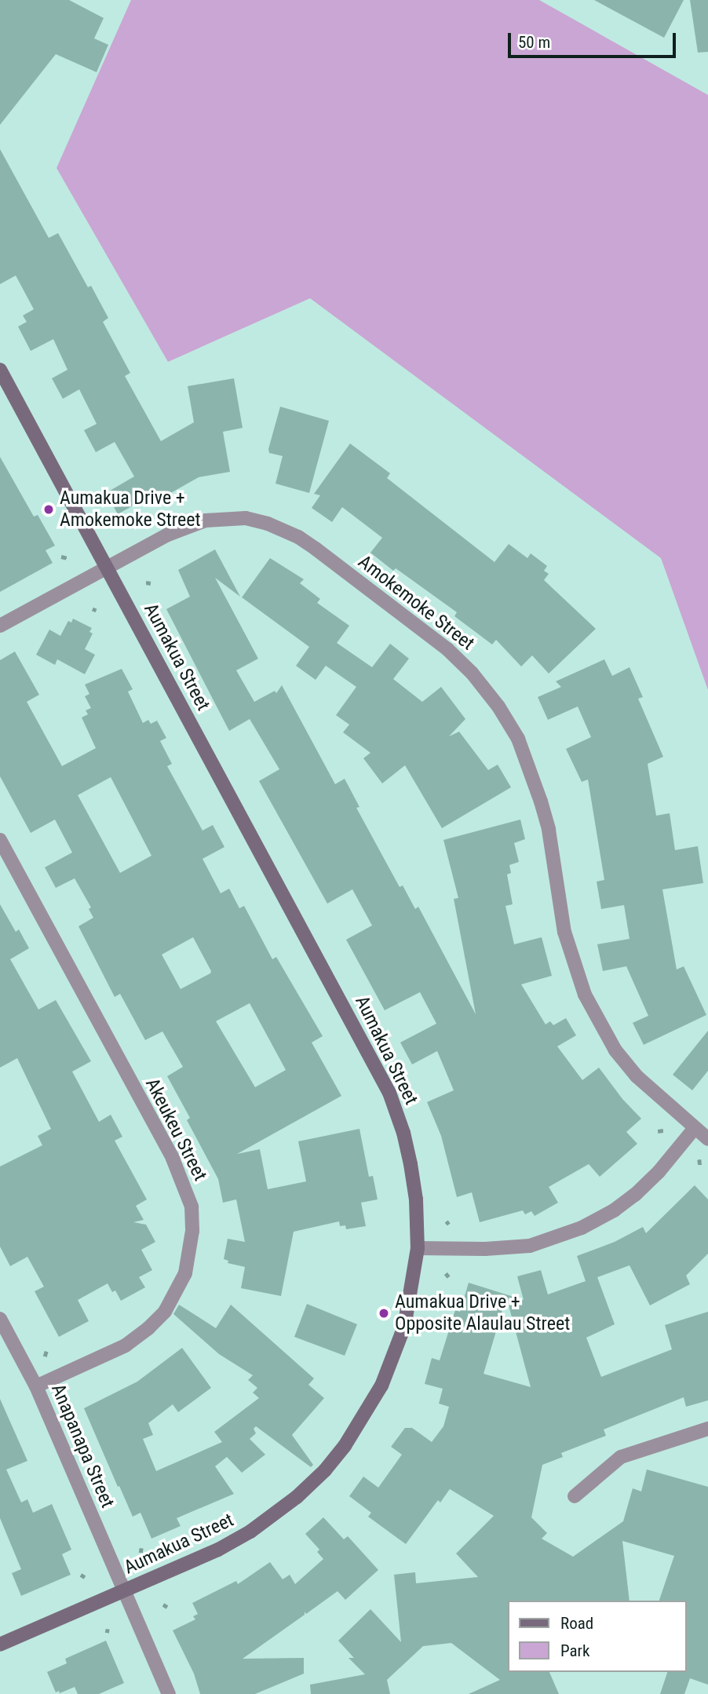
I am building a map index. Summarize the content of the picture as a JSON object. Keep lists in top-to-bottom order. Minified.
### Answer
{"streets":{"street":["Amokemoke Street","Aumakua Street","Akeukeu Street","Anapanapa Street"]},"crossings":[["Amokemoke Street","Aumakua Street"],["Aumakua Street","Anapanapa Street"],["Akeukeu Street","Anapanapa Street"]],"places":["Aumakua Drive + Amokemoke Street","Aumakua Drive + Opposite Alaulau Street"],"legend":["Road","Park"],"scale_bar":"50 m"}
